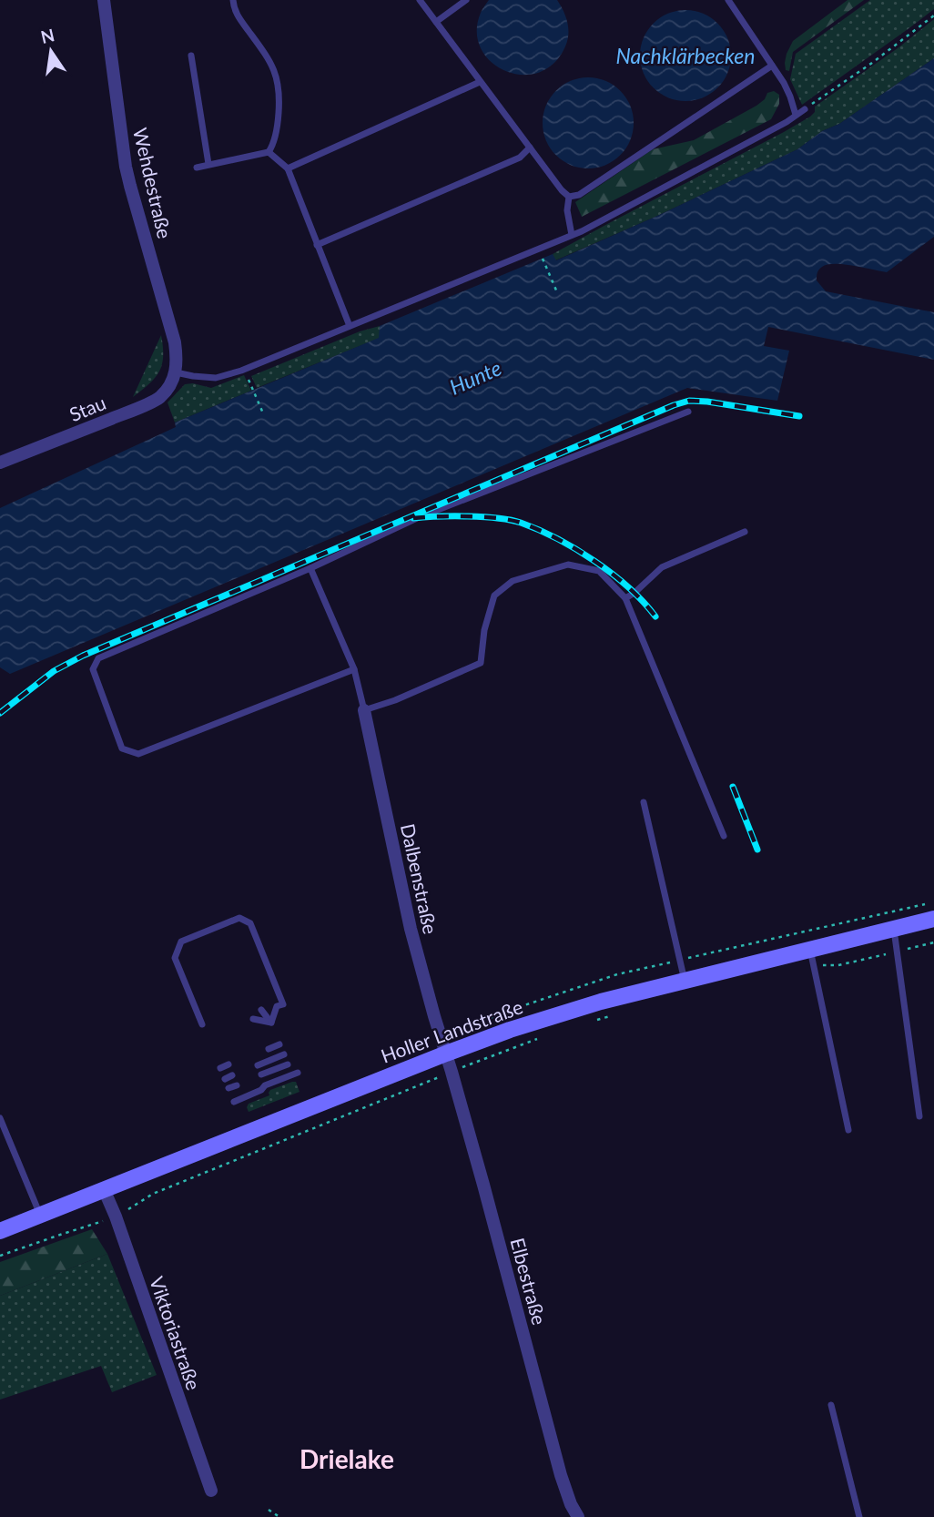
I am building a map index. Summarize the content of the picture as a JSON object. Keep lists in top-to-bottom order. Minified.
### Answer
{"streets":{"main road":["Holler Landstraße"],"street":["Wehdestraße","Stau","Dalbenstraße","Elbestraße","Viktoriastraße"]},"crossings":[["Wehdestraße","Stau"],["Dalbenstraße","Holler Landstraße"],["Dalbenstraße","Elbestraße"],["Holler Landstraße","Elbestraße"],["Holler Landstraße","Viktoriastraße"]],"districts":["Drielake"],"water":["Nachklärbecken","Hunte"],"north":"top"}
